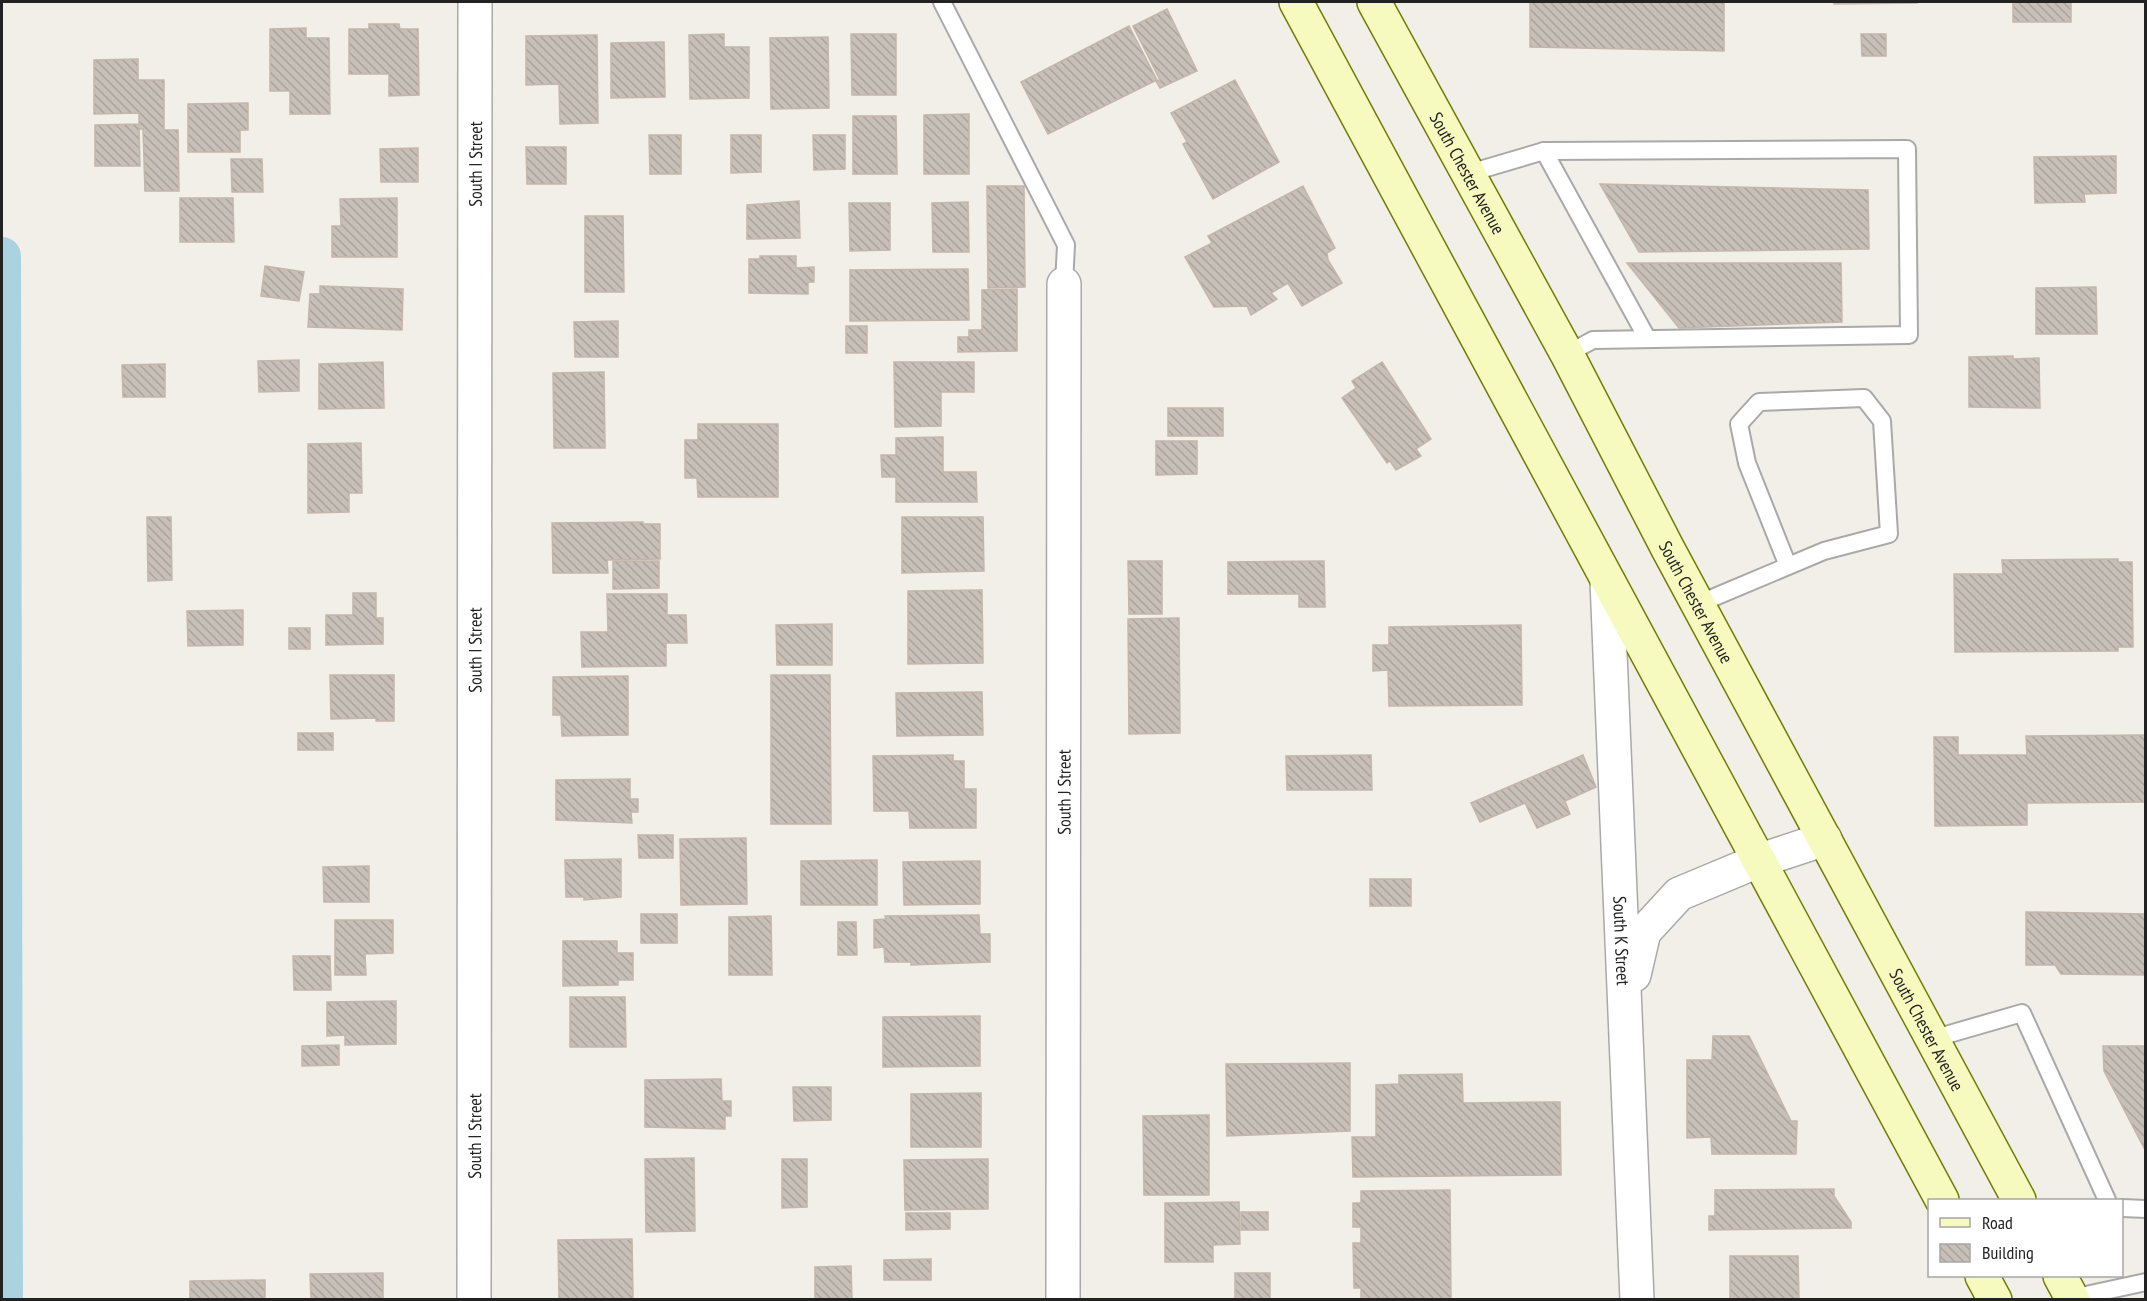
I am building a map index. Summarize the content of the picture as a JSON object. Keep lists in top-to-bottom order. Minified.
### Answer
{"streets":{"main road":["South Chester Avenue"],"street":["South I Street","South J Street","South K Street"]},"legend":["Road","Building"]}
